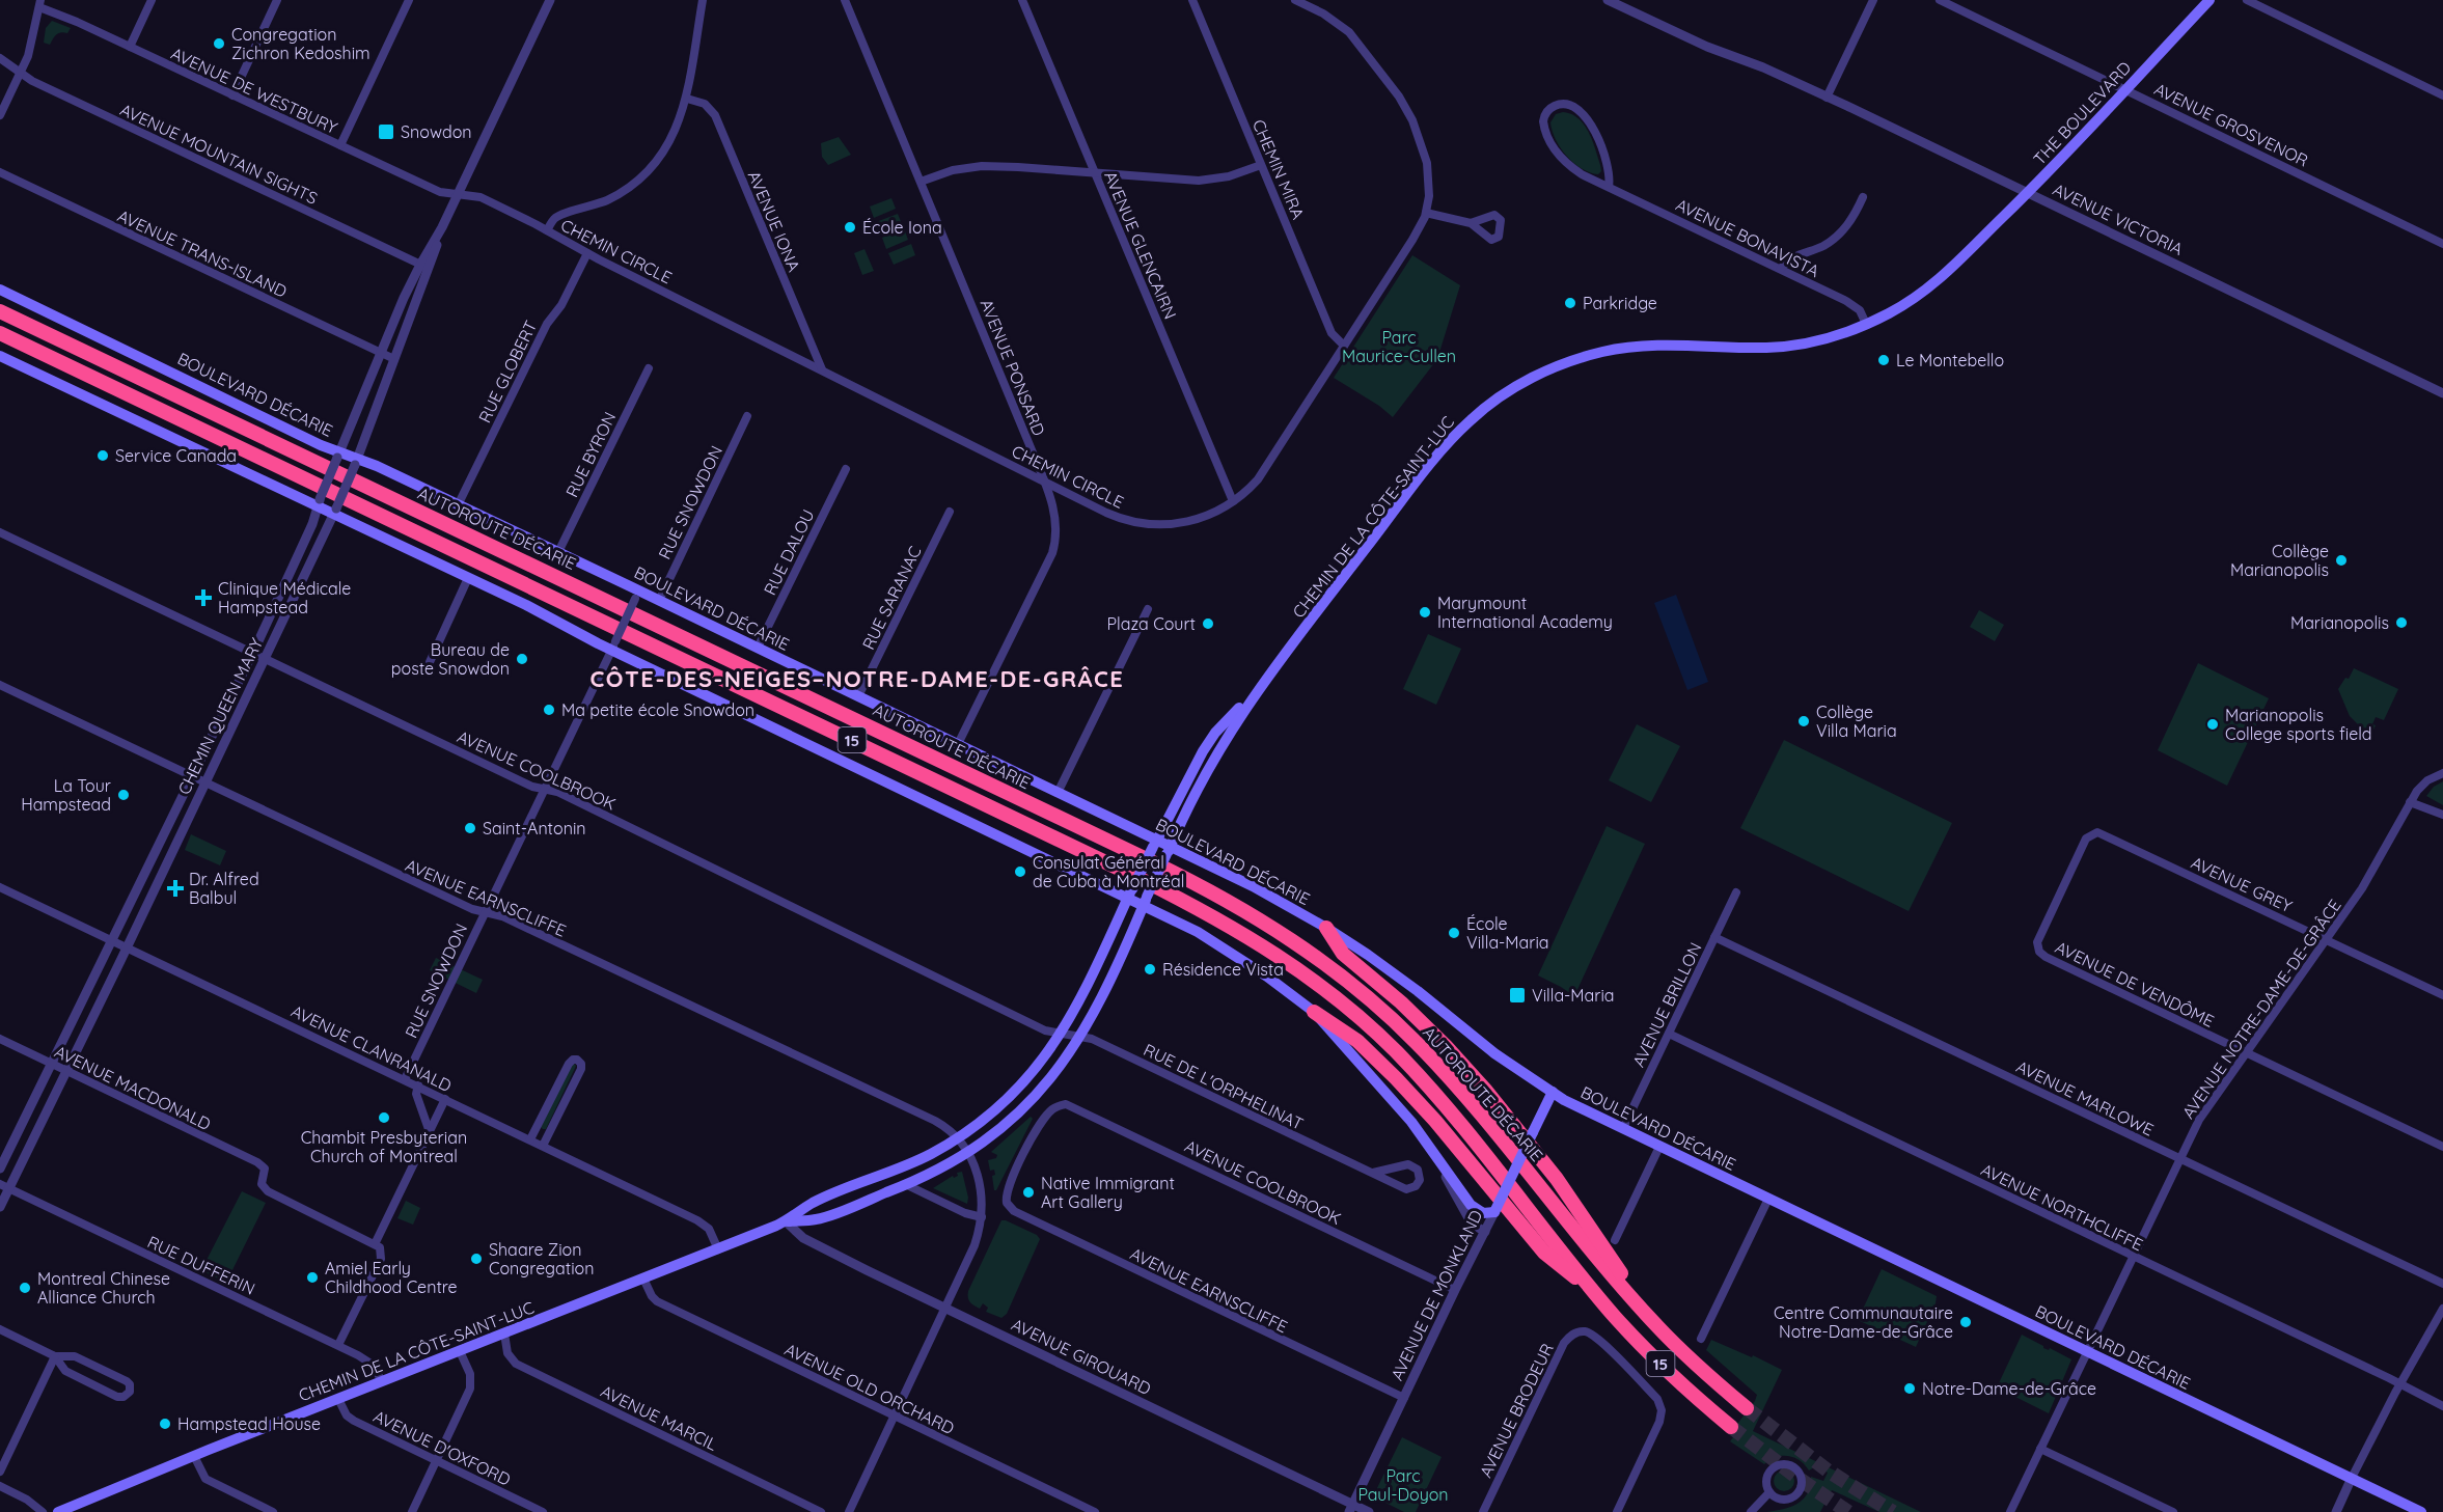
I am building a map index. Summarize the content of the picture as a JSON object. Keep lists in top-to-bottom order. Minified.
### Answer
{"streets":{"highway":["AUTOROUTE DÉCARIE","15"],"main road":["THE BOULEVARD","BOULEVARD DÉCARIE","CHEMIN DE LA CÔTE-SAINT-LUC","AVENUE DE MONKLAND"],"street":["AVENUE DE WESTBURY","AVENUE GROSVENOR","AVENUE MOUNTAIN SIGHTS","CHEMIN MIRA","AVENUE VICTORIA","AVENUE IONA","AVENUE BONAVISTA","AVENUE GLENCAIRN","CHEMIN CIRCLE","AVENUE TRANS-ISLAND","AVENUE PONSARD","RUE GLOBERT","RUE BYRON","RUE SNOWDON","RUE DALOU","RUE SARANAC","CHEMIN QUEEN MARY","AVENUE COOLBROOK","AVENUE GREY","AVENUE EARNSCLIFFE","AVENUE DE VENDÔME","AVENUE BRILLON","AVENUE NOTRE-DAME-DE-GRÂCE","AVENUE CLANRANALD","RUE DE L'ORPHELINAT","AVENUE MACDONALD","AVENUE MARLOWE","AVENUE NORTHCLIFFE","RUE DUFFERIN","AVENUE GIROUARD","AVENUE OLD ORCHARD","AVENUE BRODEUR","AVENUE MARCIL","AVENUE D'OXFORD"]},"crossings":[["AVENUE DE WESTBURY","CHEMIN CIRCLE"],["AVENUE DE WESTBURY","CHEMIN QUEEN MARY"],["THE BOULEVARD","AVENUE GROSVENOR"],["THE BOULEVARD","AVENUE VICTORIA"],["THE BOULEVARD","CHEMIN DE LA CÔTE-SAINT-LUC"],["AVENUE MOUNTAIN SIGHTS","CHEMIN QUEEN MARY"],["CHEMIN MIRA","CHEMIN CIRCLE"],["AVENUE IONA","CHEMIN CIRCLE"],["AVENUE BONAVISTA","CHEMIN DE LA CÔTE-SAINT-LUC"],["AVENUE GLENCAIRN","CHEMIN CIRCLE"],["CHEMIN CIRCLE","AVENUE PONSARD"],["CHEMIN CIRCLE","RUE GLOBERT"],["CHEMIN CIRCLE","CHEMIN QUEEN MARY"],["AVENUE TRANS-ISLAND","CHEMIN QUEEN MARY"],["AVENUE PONSARD","BOULEVARD DÉCARIE"],["RUE GLOBERT","BOULEVARD DÉCARIE"],["BOULEVARD DÉCARIE","RUE BYRON"],["BOULEVARD DÉCARIE","RUE SNOWDON"],["BOULEVARD DÉCARIE","CHEMIN DE LA CÔTE-SAINT-LUC"],["BOULEVARD DÉCARIE","RUE DALOU"],["BOULEVARD DÉCARIE","RUE SARANAC"],["BOULEVARD DÉCARIE","CHEMIN QUEEN MARY"],["BOULEVARD DÉCARIE","AVENUE BRILLON"],["BOULEVARD DÉCARIE","AVENUE NOTRE-DAME-DE-GRÂCE"],["BOULEVARD DÉCARIE","AVENUE DE MONKLAND"],["RUE SNOWDON","AVENUE COOLBROOK"],["RUE SNOWDON","AVENUE EARNSCLIFFE"],["RUE SNOWDON","AVENUE CLANRANALD"],["CHEMIN DE LA CÔTE-SAINT-LUC","AVENUE COOLBROOK"],["CHEMIN DE LA CÔTE-SAINT-LUC","AVENUE EARNSCLIFFE"],["CHEMIN DE LA CÔTE-SAINT-LUC","AVENUE CLANRANALD"],["CHEMIN DE LA CÔTE-SAINT-LUC","RUE DE L'ORPHELINAT"],["CHEMIN DE LA CÔTE-SAINT-LUC","RUE DUFFERIN"],["CHEMIN DE LA CÔTE-SAINT-LUC","AVENUE GIROUARD"],["CHEMIN DE LA CÔTE-SAINT-LUC","AVENUE OLD ORCHARD"],["CHEMIN DE LA CÔTE-SAINT-LUC","AVENUE MARCIL"],["CHEMIN DE LA CÔTE-SAINT-LUC","AVENUE D'OXFORD"],["CHEMIN QUEEN MARY","AVENUE COOLBROOK"],["CHEMIN QUEEN MARY","AVENUE EARNSCLIFFE"],["CHEMIN QUEEN MARY","AVENUE CLANRANALD"],["CHEMIN QUEEN MARY","AVENUE MACDONALD"],["CHEMIN QUEEN MARY","RUE DUFFERIN"],["AVENUE COOLBROOK","AVENUE EARNSCLIFFE"],["AVENUE COOLBROOK","RUE DE L'ORPHELINAT"],["AVENUE COOLBROOK","AVENUE DE MONKLAND"],["AVENUE GREY","AVENUE DE VENDÔME"],["AVENUE GREY","AVENUE NOTRE-DAME-DE-GRÂCE"],["AVENUE EARNSCLIFFE","AVENUE DE MONKLAND"],["AVENUE DE VENDÔME","AVENUE NOTRE-DAME-DE-GRÂCE"],["AVENUE BRILLON","AVENUE MARLOWE"],["AVENUE BRILLON","AVENUE NORTHCLIFFE"],["AVENUE NOTRE-DAME-DE-GRÂCE","AVENUE MARLOWE"],["AVENUE NOTRE-DAME-DE-GRÂCE","AVENUE NORTHCLIFFE"],["AVENUE DE MONKLAND","AVENUE GIROUARD"]],"districts":["CÔTE-DES-NEIGES–NOTRE-DAME-DE-GRÂCE"],"parks":["Parc Maurice-Cullen","Parc Paul-Doyon"],"places":{"other":["Congregation Zichron Kedoshim","École Iona","Parkridge","Le Montebello","Service Canada","Collège Marianopolis","Marymount International Academy","Marianopolis","Plaza Court","Bureau de poste Snowdon","Ma petite école Snowdon","Collège Villa Maria","Marianopolis College sports field","La Tour Hampstead","Saint-Antonin","Consulat Général de Cuba à Montréal","École Villa-Maria","Résidence Vista","Chambit Presbyterian Church of Montreal","Native Immigrant Art Gallery","Shaare Zion Congregation","Amiel Early Childhood Centre","Montreal Chinese Alliance Church","Centre Communautaire Notre-Dame-de-Grâce","Notre-Dame-de-Grâce","Hampstead House"],"transit":["Snowdon","Villa-Maria"],"health":["Clinique Médicale Hampstead","Dr. Alfred Balbul"]}}
